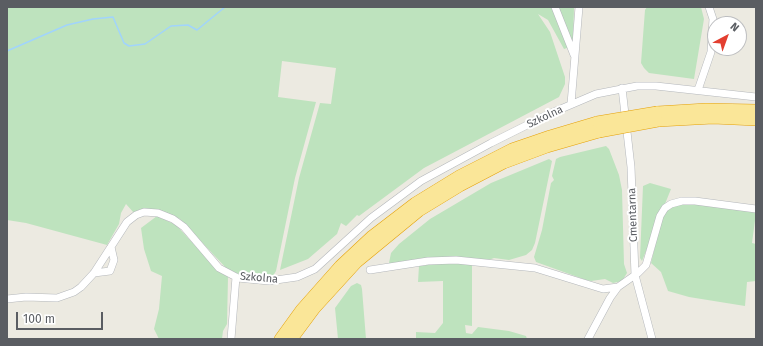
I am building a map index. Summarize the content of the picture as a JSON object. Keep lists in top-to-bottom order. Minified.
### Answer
{"streets":{"street":["Szkolna","Cmentarna"]},"crossings":[["Szkolna","Cmentarna"]],"scale_bar":"100 m","north":"top right"}
